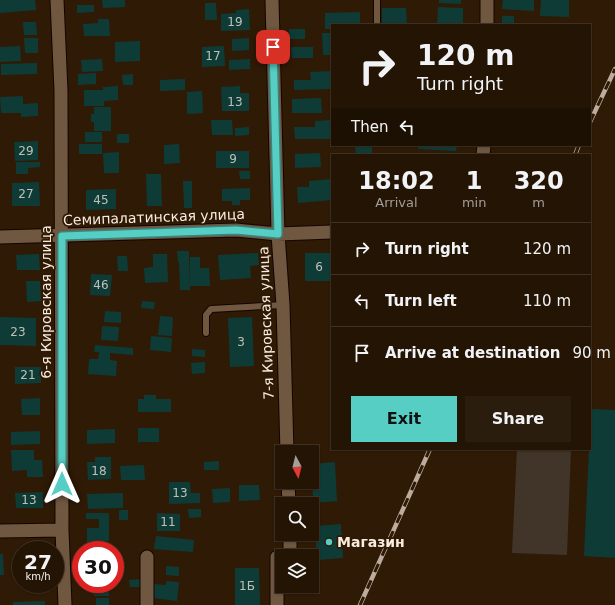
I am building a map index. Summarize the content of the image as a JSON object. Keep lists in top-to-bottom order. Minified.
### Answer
{"streets":{"street":["Семипалатинская улица","6-я Кировская улица","7-я Кировская улица"]},"crossings":[["Семипалатинская улица","6-я Кировская улица"],["Семипалатинская улица","7-я Кировская улица"]],"places":["Магазин"],"house_numbers":["19","17","13","29","9","27","45","6","46","23","3","21","18","13","13","11","1Б"],"north":"bottom","page":{"turn":["120 m","Turn right"],"then":"Then","eta":["18:02","Arrival","1","min","320","m"],"list":[{"name":"Turn right","value":"120 m"},{"name":"Turn left","value":"110 m"},{"name":"Arrive at destination","value":"90 m"}],"buttons":["Exit","Share"],"speed":"27 km/h","limit":"30"}}
